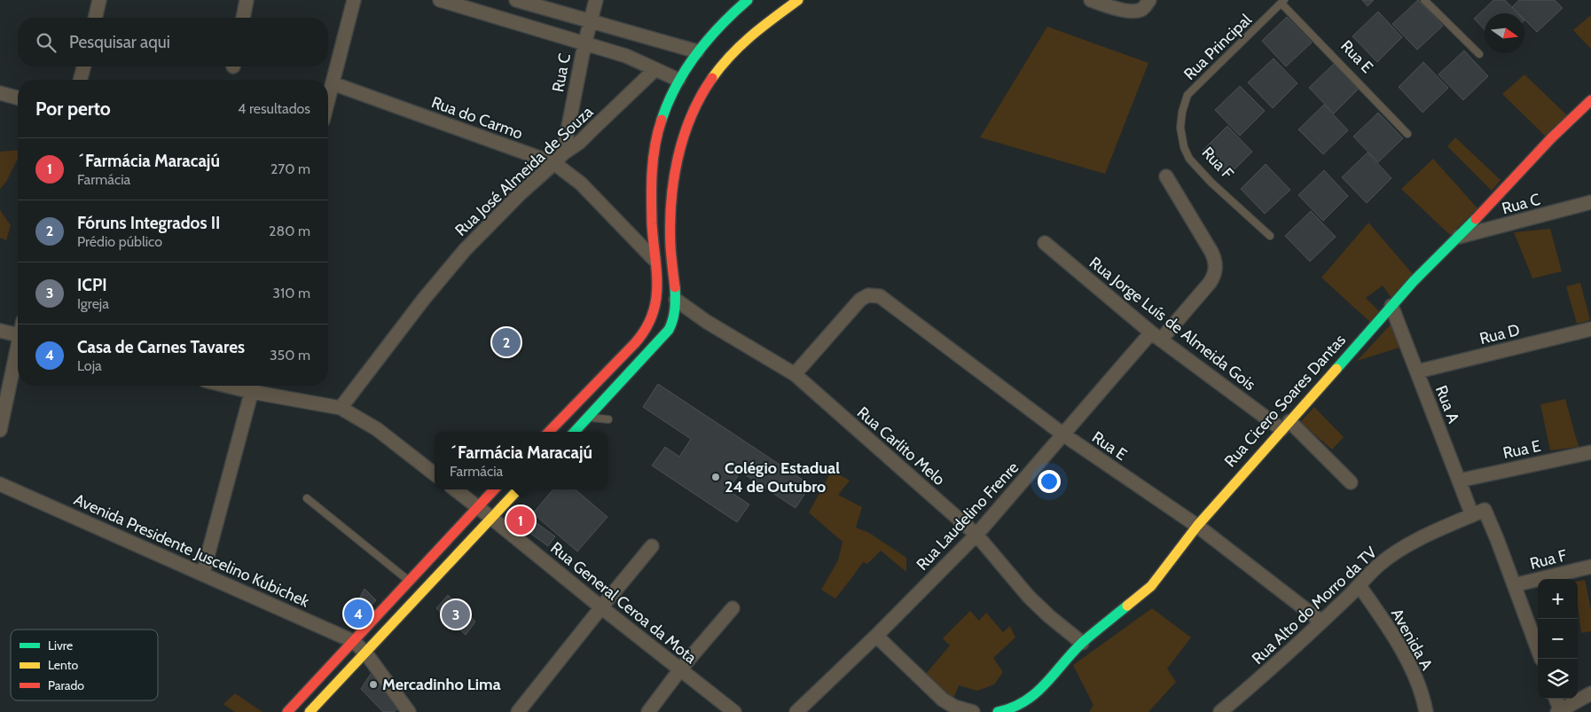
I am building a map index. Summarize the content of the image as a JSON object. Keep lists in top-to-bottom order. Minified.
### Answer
{"streets":{"main road":["Rua Cicero Soares Dantas"],"street":["Rua E","Rua C","Rua do Carmo","Rua F","Rua José Almeida de Souza","Rua Jorge Luís de Almeida Gois","Rua D","Rua A","Rua Carlito Melo","Rua Laudelino Frenre","Avenida Presidente Juscelino Kubichek","Rua General Ceroa da Mota","Rua Alto do Morro da TV","Avenida A"],"lane":["Rua Principal"]},"crossings":[["Rua Principal","Rua E"],["Rua Principal","Rua F"],["Rua E","Rua Cicero Soares Dantas"],["Rua E","Rua A"],["Rua E","Rua Carlito Melo"],["Rua E","Rua Laudelino Frenre"],["Rua E","Rua Alto do Morro da TV"],["Rua C","Rua do Carmo"],["Rua C","Rua José Almeida de Souza"],["Rua C","Rua Cicero Soares Dantas"],["Rua do Carmo","Rua José Almeida de Souza"],["Rua F","Rua A"],["Rua Jorge Luís de Almeida Gois","Rua Cicero Soares Dantas"],["Rua Jorge Luís de Almeida Gois","Rua Laudelino Frenre"],["Rua D","Rua A"],["Rua Cicero Soares Dantas","Rua A"],["Rua Cicero Soares Dantas","Rua Carlito Melo"],["Rua A","Rua Alto do Morro da TV"],["Rua Carlito Melo","Rua Laudelino Frenre"],["Rua Alto do Morro da TV","Avenida A"]],"places":["Colégio Estadual 24 de Outubro","Mercadinho Lima"],"legend":["Livre","Lento","Parado"],"north":"right","page":{"search":"Pesquisar aqui","heading":["Por perto","4 resultados"],"list":[{"mark":"1","name":"´Farmácia Maracajú","note":"Farmácia","value":"270 m"},{"mark":"2","name":"Fóruns Integrados II","note":"Prédio público","value":"280 m"},{"mark":"3","name":"ICPI","note":"Igreja","value":"310 m"},{"mark":"4","name":"Casa de Carnes Tavares","note":"Loja","value":"350 m"}],"pins":["2","1","4","3"],"popup":["´Farmácia Maracajú","Farmácia"],"map_buttons":["+","−"]}}
